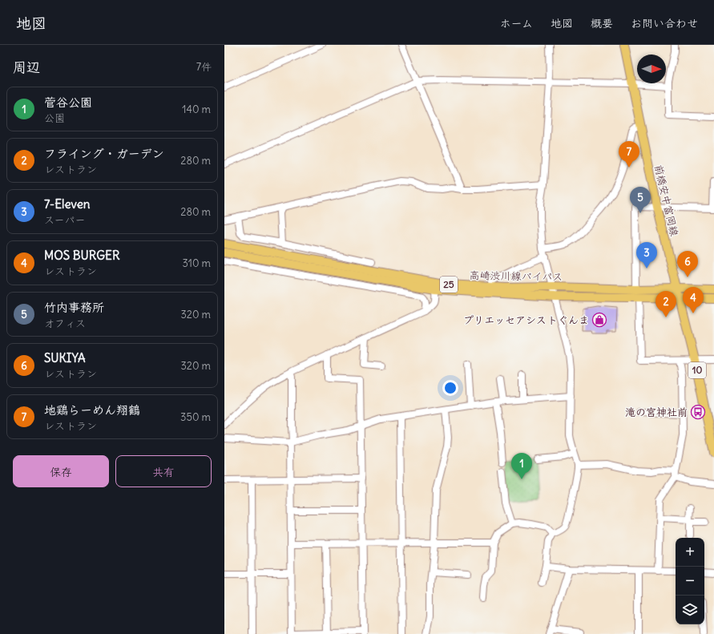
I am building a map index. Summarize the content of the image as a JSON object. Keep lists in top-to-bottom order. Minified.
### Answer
{"streets":{"main road":["前橋安中富岡線","高崎渋川線バイパス","25","10"]},"crossings":[["前橋安中富岡線","高崎渋川線バイパス"]],"places":{"shop":["プリエッセアシストぐんま"],"bus stop":["滝の宮神社前"]},"north":"right","page":{"header":"地図","nav":["ホーム","地図","概要","お問い合わせ"],"heading":["周辺","7件"],"list":[{"mark":"1","name":"菅谷公園","note":"公園","value":"140 m"},{"mark":"2","name":"フライング・ガーデン","note":"レストラン","value":"280 m"},{"mark":"3","name":"7-Eleven","note":"スーパー","value":"280 m"},{"mark":"4","name":"MOS BURGER","note":"レストラン","value":"310 m"},{"mark":"5","name":"竹内事務所","note":"オフィス","value":"320 m"},{"mark":"6","name":"SUKIYA","note":"レストラン","value":"320 m"},{"mark":"7","name":"地鶏らーめん翔鶴","note":"レストラン","value":"350 m"}],"pins":["7","5","3","6","4","2","1"],"buttons":["保存","共有"],"map_buttons":["+","−"]}}
